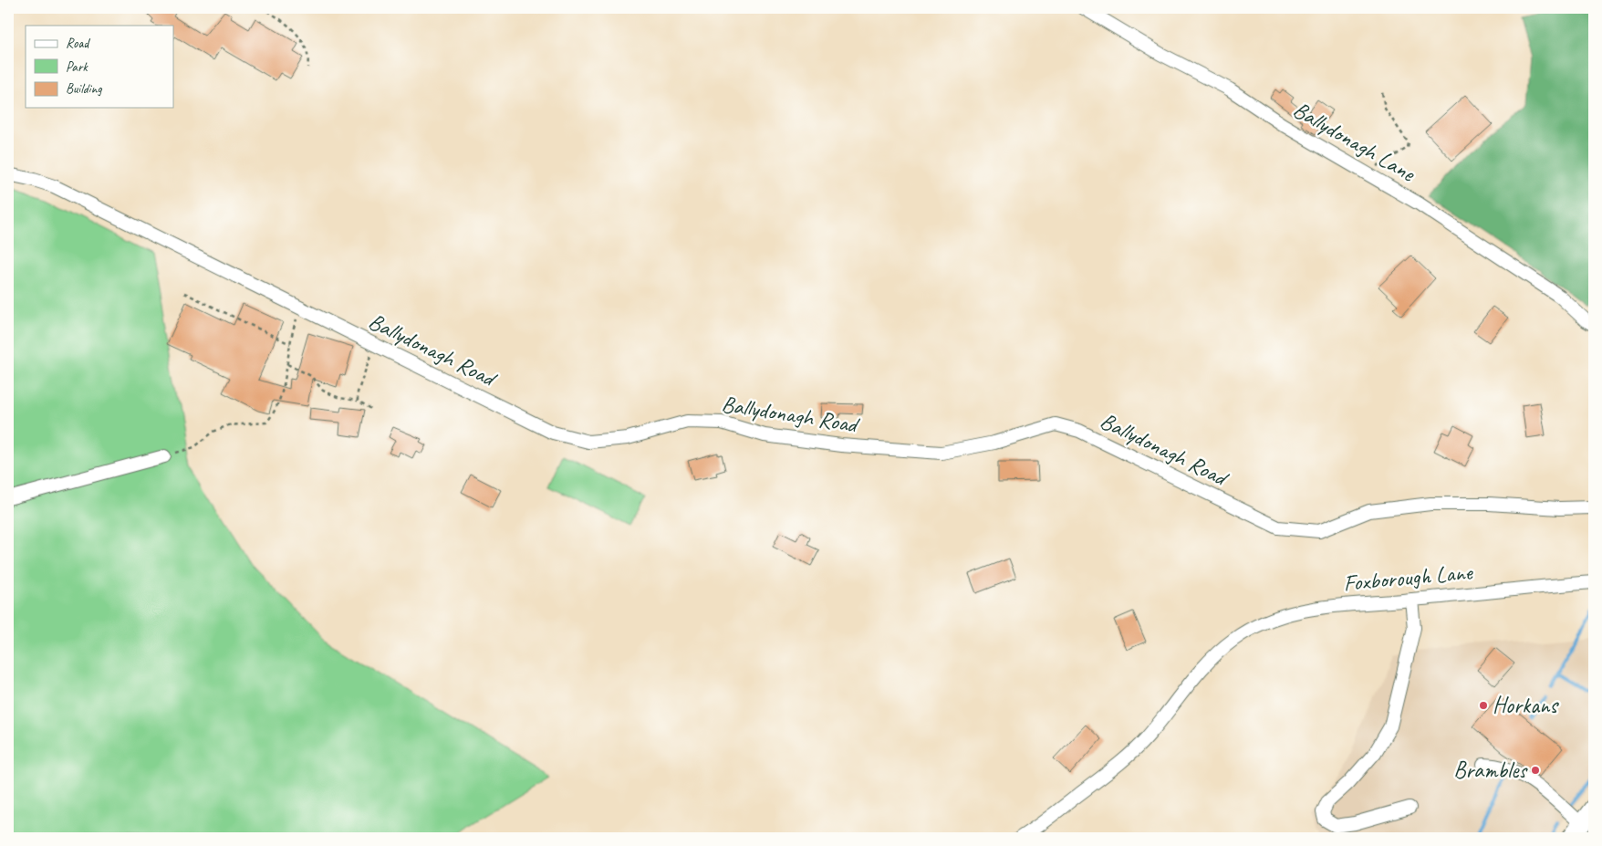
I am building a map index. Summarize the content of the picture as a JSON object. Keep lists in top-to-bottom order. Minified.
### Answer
{"streets":{"street":["Ballydonagh Lane","Ballydonagh Road","Foxborough Lane"]},"places":["Horkans","Brambles"],"legend":["Road","Park","Building"]}
